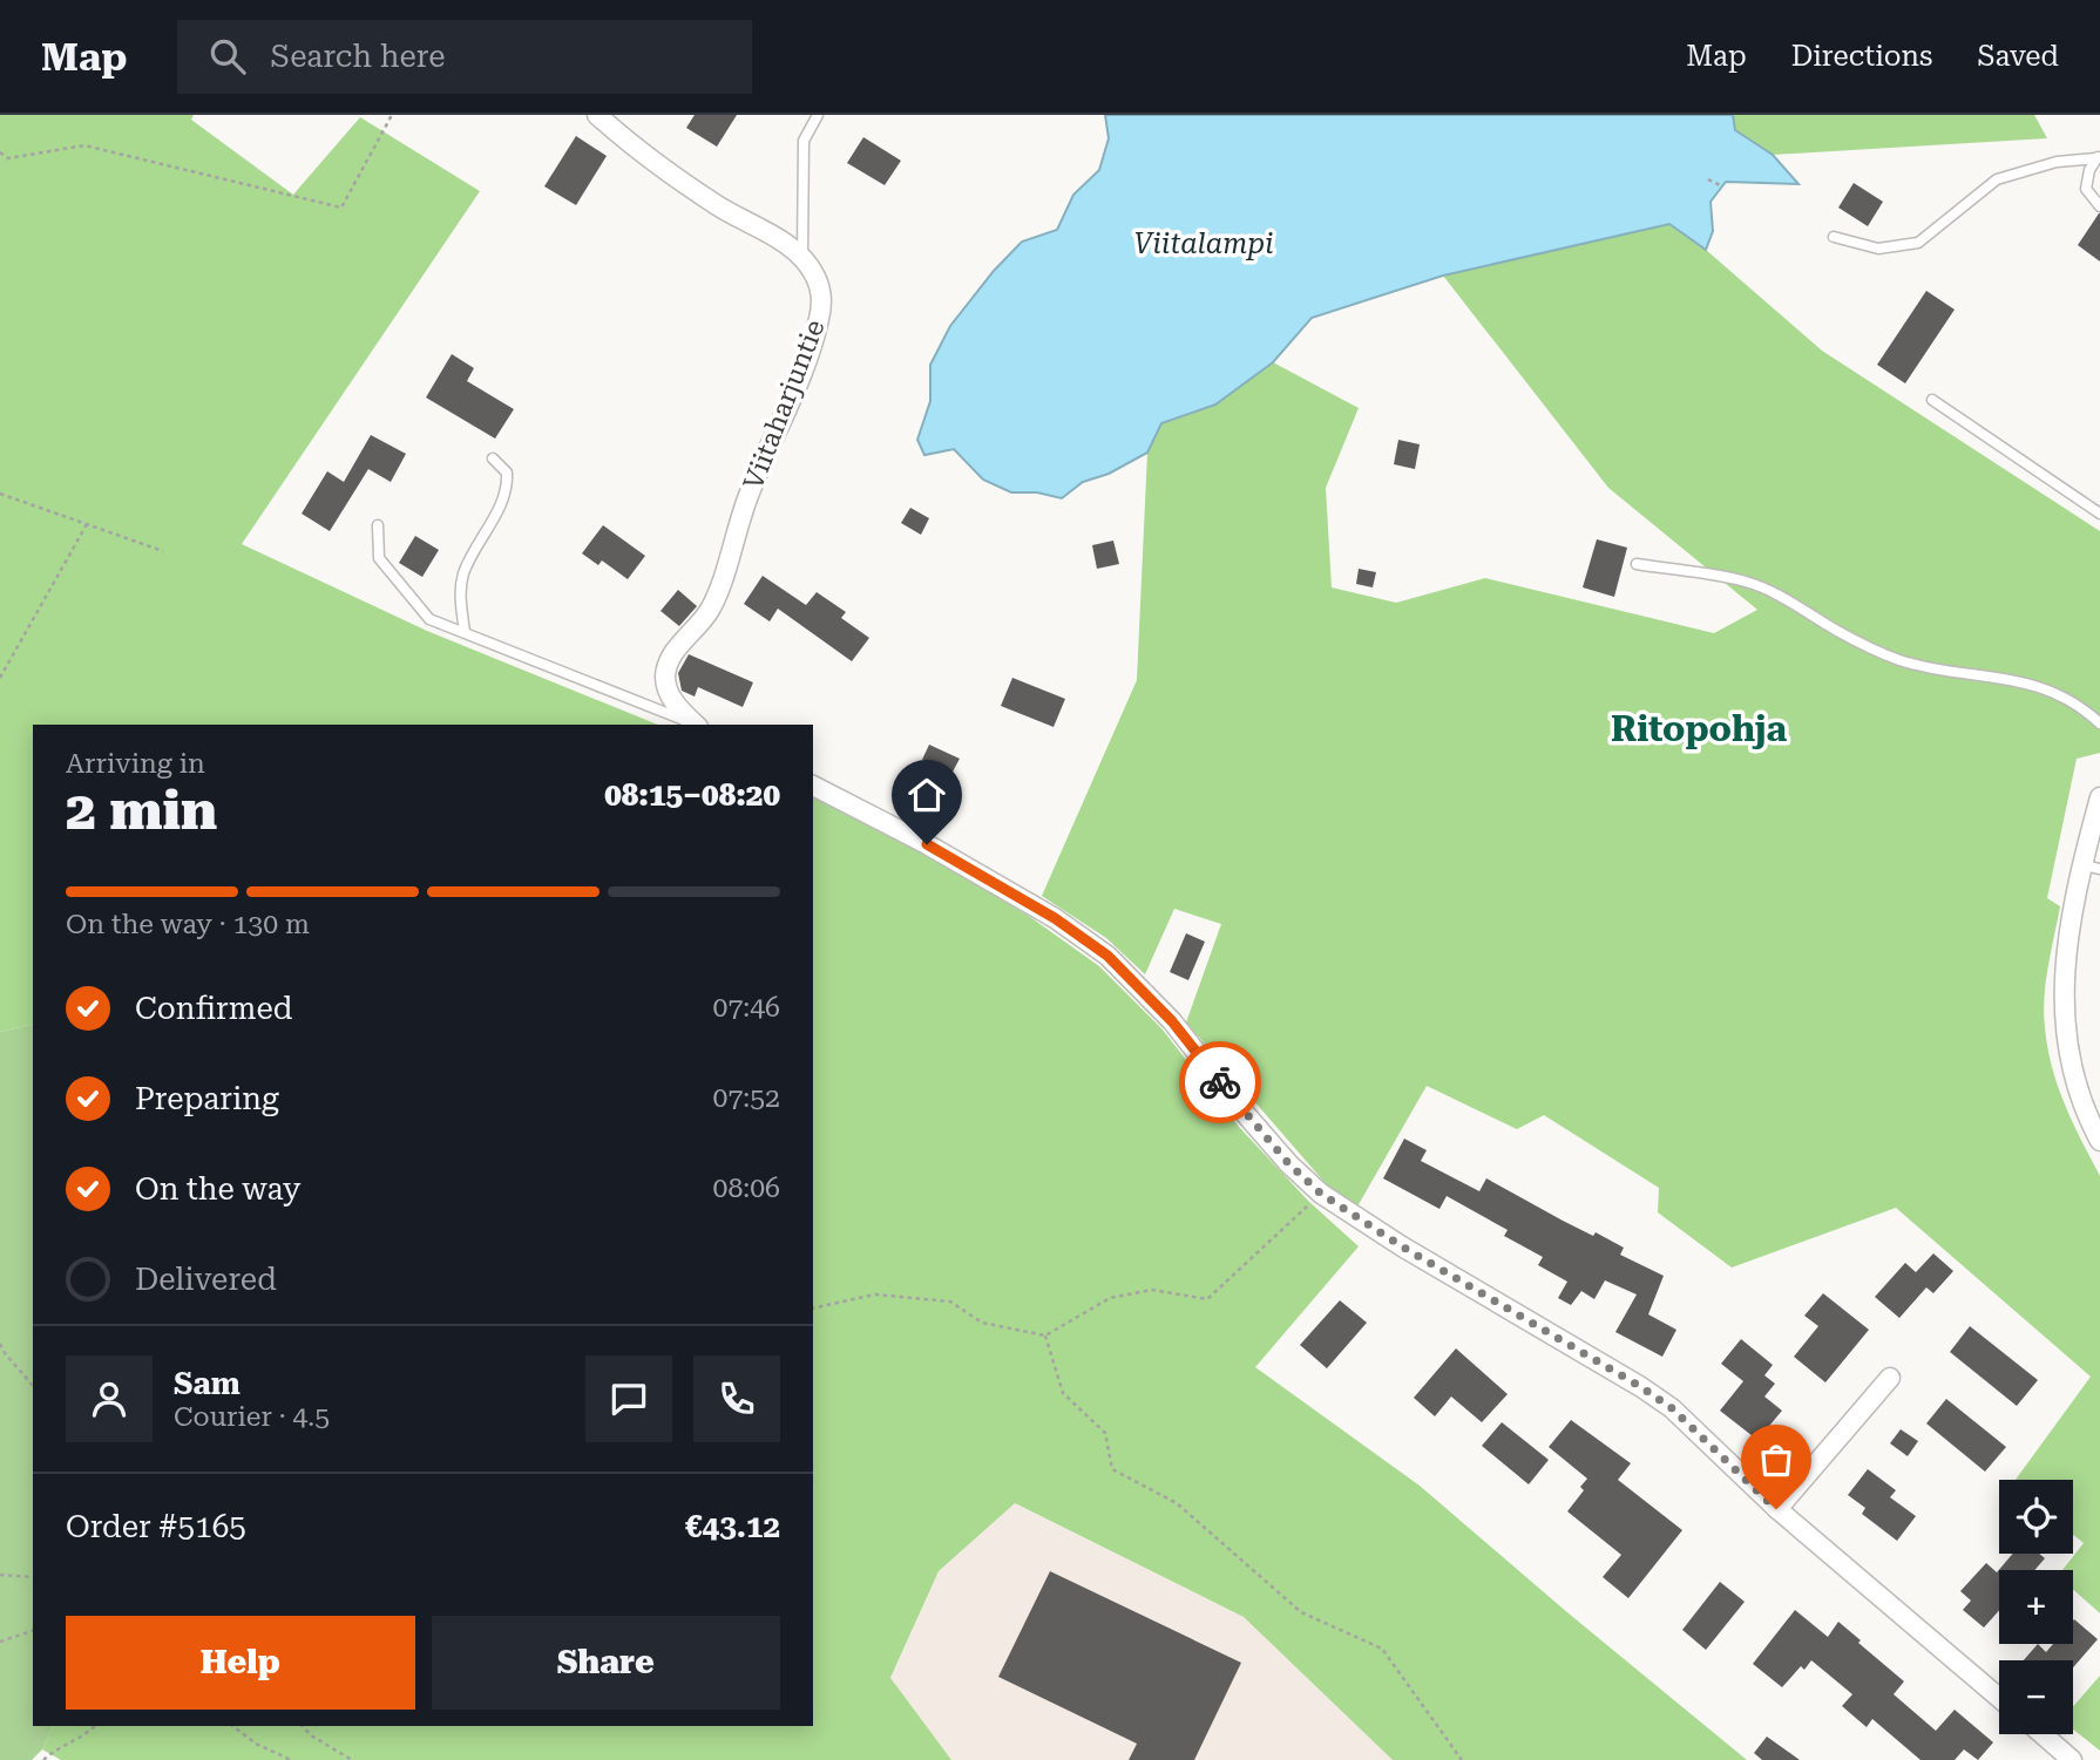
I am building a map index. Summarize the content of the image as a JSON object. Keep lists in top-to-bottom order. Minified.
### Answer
{"streets":{"street":["Viitaharjuntie"]},"districts":["Ritopohja"],"water":["Viitalampi"],"page":{"header":"Map","search":"Search here","nav":["Map","Directions","Saved"],"heading":["2 min","Arriving in","08:15–08:20"],"panel":["Sam","Courier · 4.5","Order #5165","€43.12"],"bar":"On the way · 130 m","list":[["Confirmed","07:46"],["Preparing","07:52"],["On the way","08:06"],"Delivered"],"map_buttons":["+","−"],"buttons":["Help","Share"]}}
